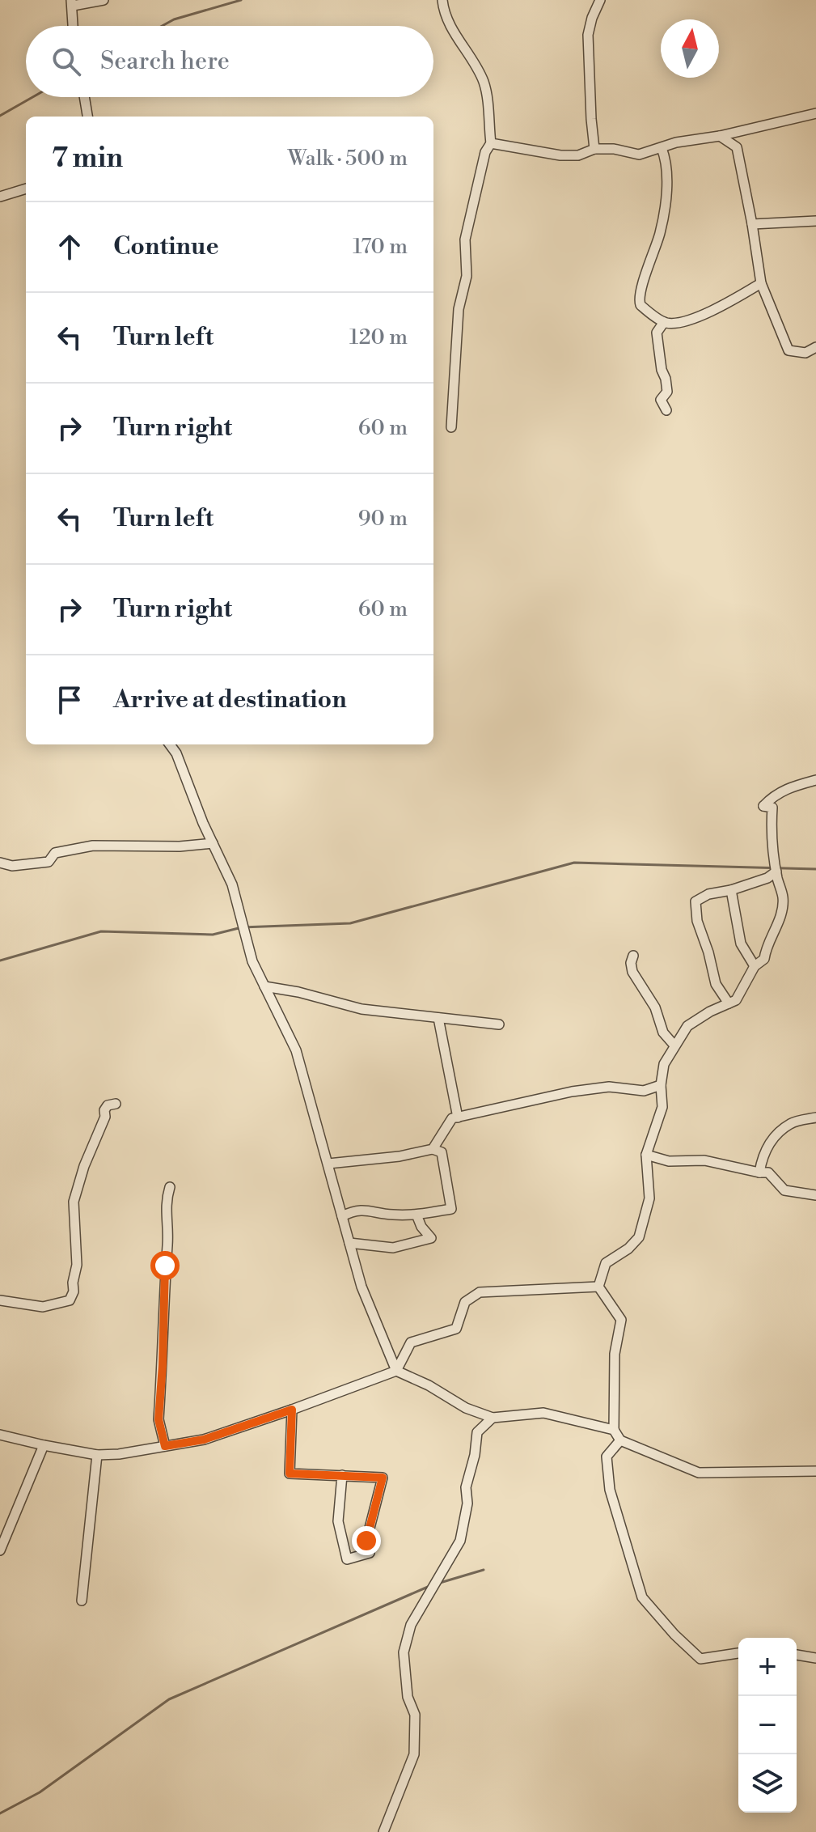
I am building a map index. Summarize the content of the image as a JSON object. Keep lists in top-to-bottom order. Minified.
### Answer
{"north":"top","page":{"search":"Search here","heading":["7 min","Walk · 500 m"],"list":[["Continue","170 m"],["Turn left","120 m"],["Turn right","60 m"],["Turn left","90 m"],["Turn right","60 m"],"Arrive at destination"],"map_buttons":["+","−"]}}
